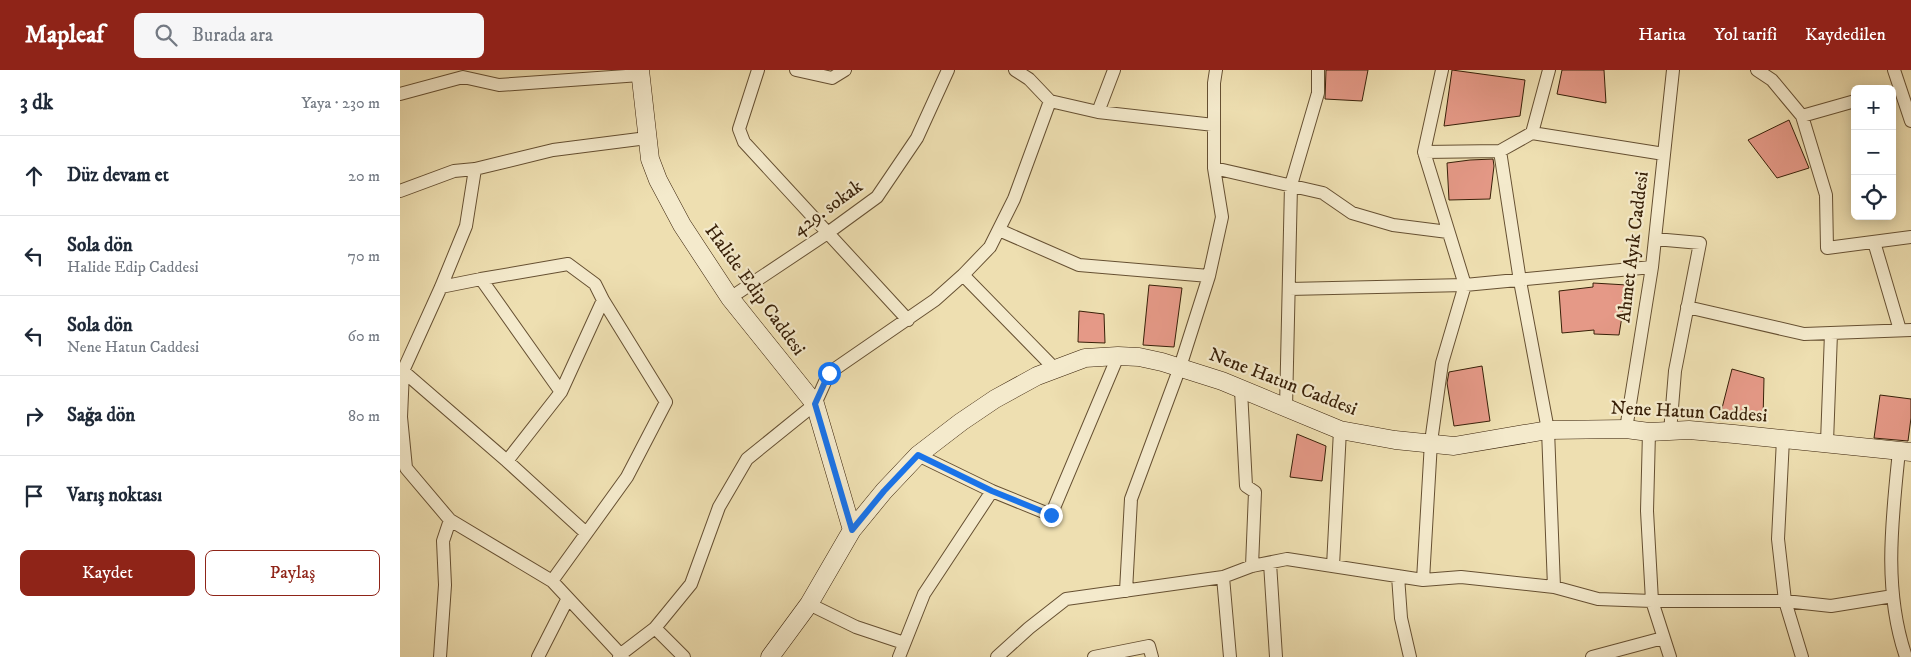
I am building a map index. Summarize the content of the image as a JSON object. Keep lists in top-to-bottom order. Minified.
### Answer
{"streets":{"street":["429. sokak","Ahmet Ayık Caddesi","Halide Edip Caddesi","Nene Hatun Caddesi"]},"crossings":[["429. sokak","Halide Edip Caddesi"],["Ahmet Ayık Caddesi","Nene Hatun Caddesi"],["Halide Edip Caddesi","Nene Hatun Caddesi"]],"page":{"header":"Mapleaf","search":"Burada ara","nav":["Harita","Yol tarifi","Kaydedilen"],"heading":["3 dk","Yaya · 230 m"],"map_buttons":["+","−"],"list":[["Düz devam et","20 m"],["Sola dön","Halide Edip Caddesi","70 m"],["Sola dön","Nene Hatun Caddesi","60 m"],["Sağa dön","80 m"],"Varış noktası"],"buttons":["Kaydet","Paylaş"]}}
